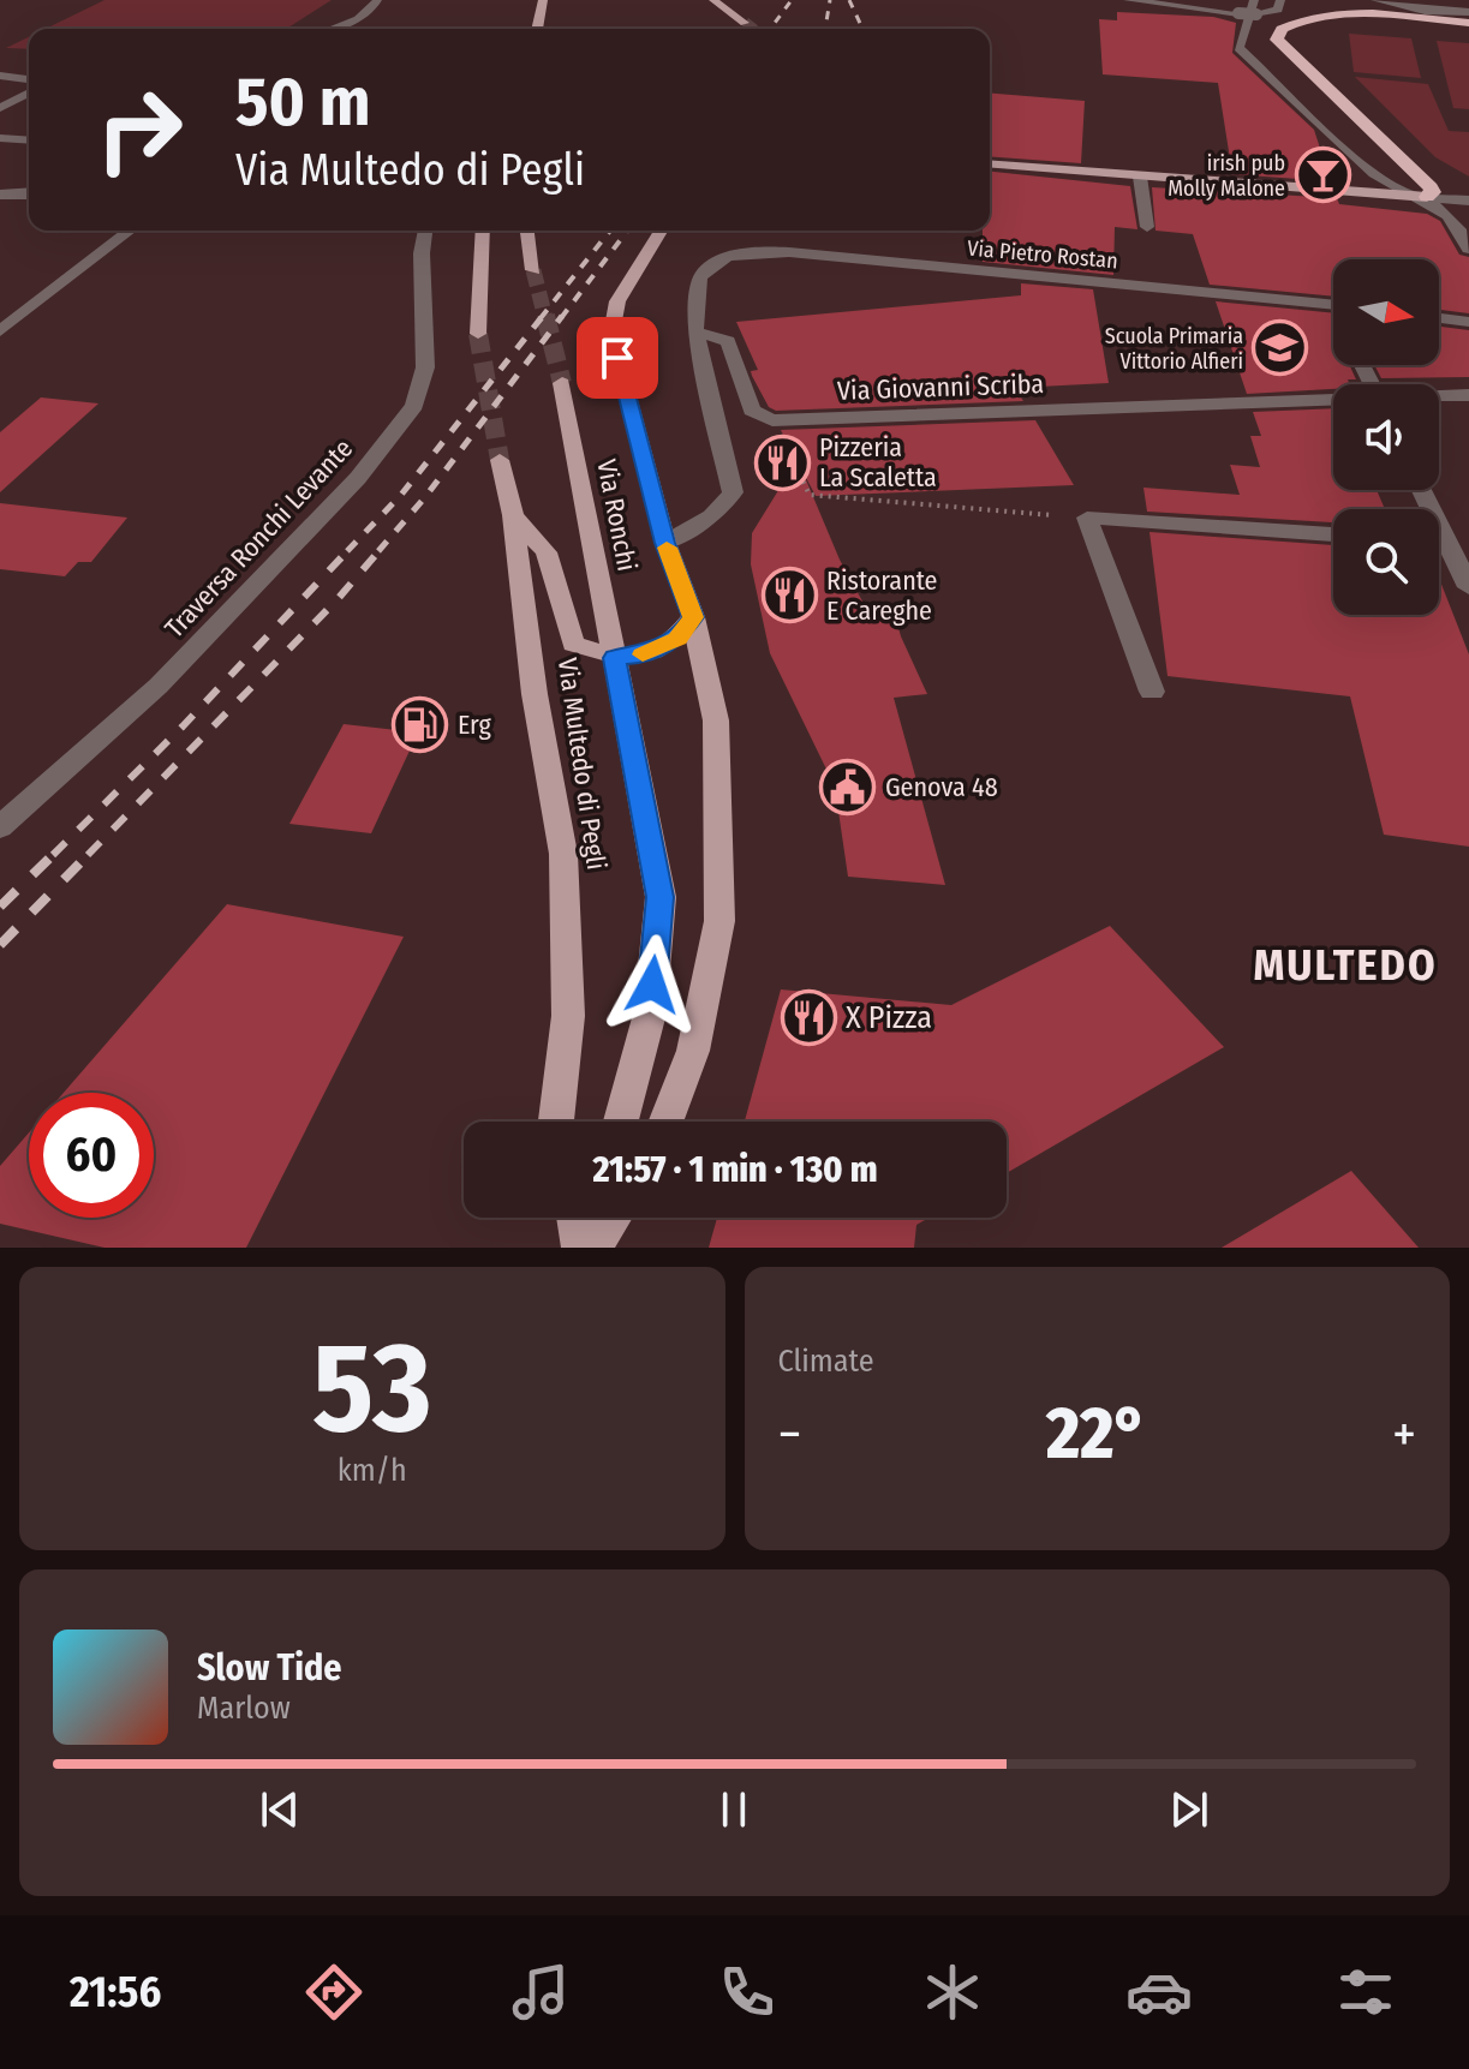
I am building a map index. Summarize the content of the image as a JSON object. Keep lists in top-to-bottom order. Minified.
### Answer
{"streets":{"main road":["Via Ronchi","Via Multedo di Pegli"],"street":["Via Pietro Rostan","Via Giovanni Scriba","Traversa Ronchi Levante"]},"crossings":[["Via Ronchi","Via Multedo di Pegli"]],"districts":["MULTEDO"],"places":{"bar":["irish pub Molly Malone"],"school or university":["Scuola Primaria Vittorio Alfieri"],"restaurant":["Pizzeria La Scaletta","Ristorante E Careghe","X Pizza"],"fuel station":["Erg"],"public building":["Genova 48"]},"north":"right","page":{"turn":["50 m","Via Multedo di Pegli"],"limit":"60","trip":"21:57 · 1 min · 130 m","tile":[["53","km/h"],"Climate"],"heat":["−","22°","+"],"song":["Slow Tide","Marlow"],"tabs":"21:56"}}
